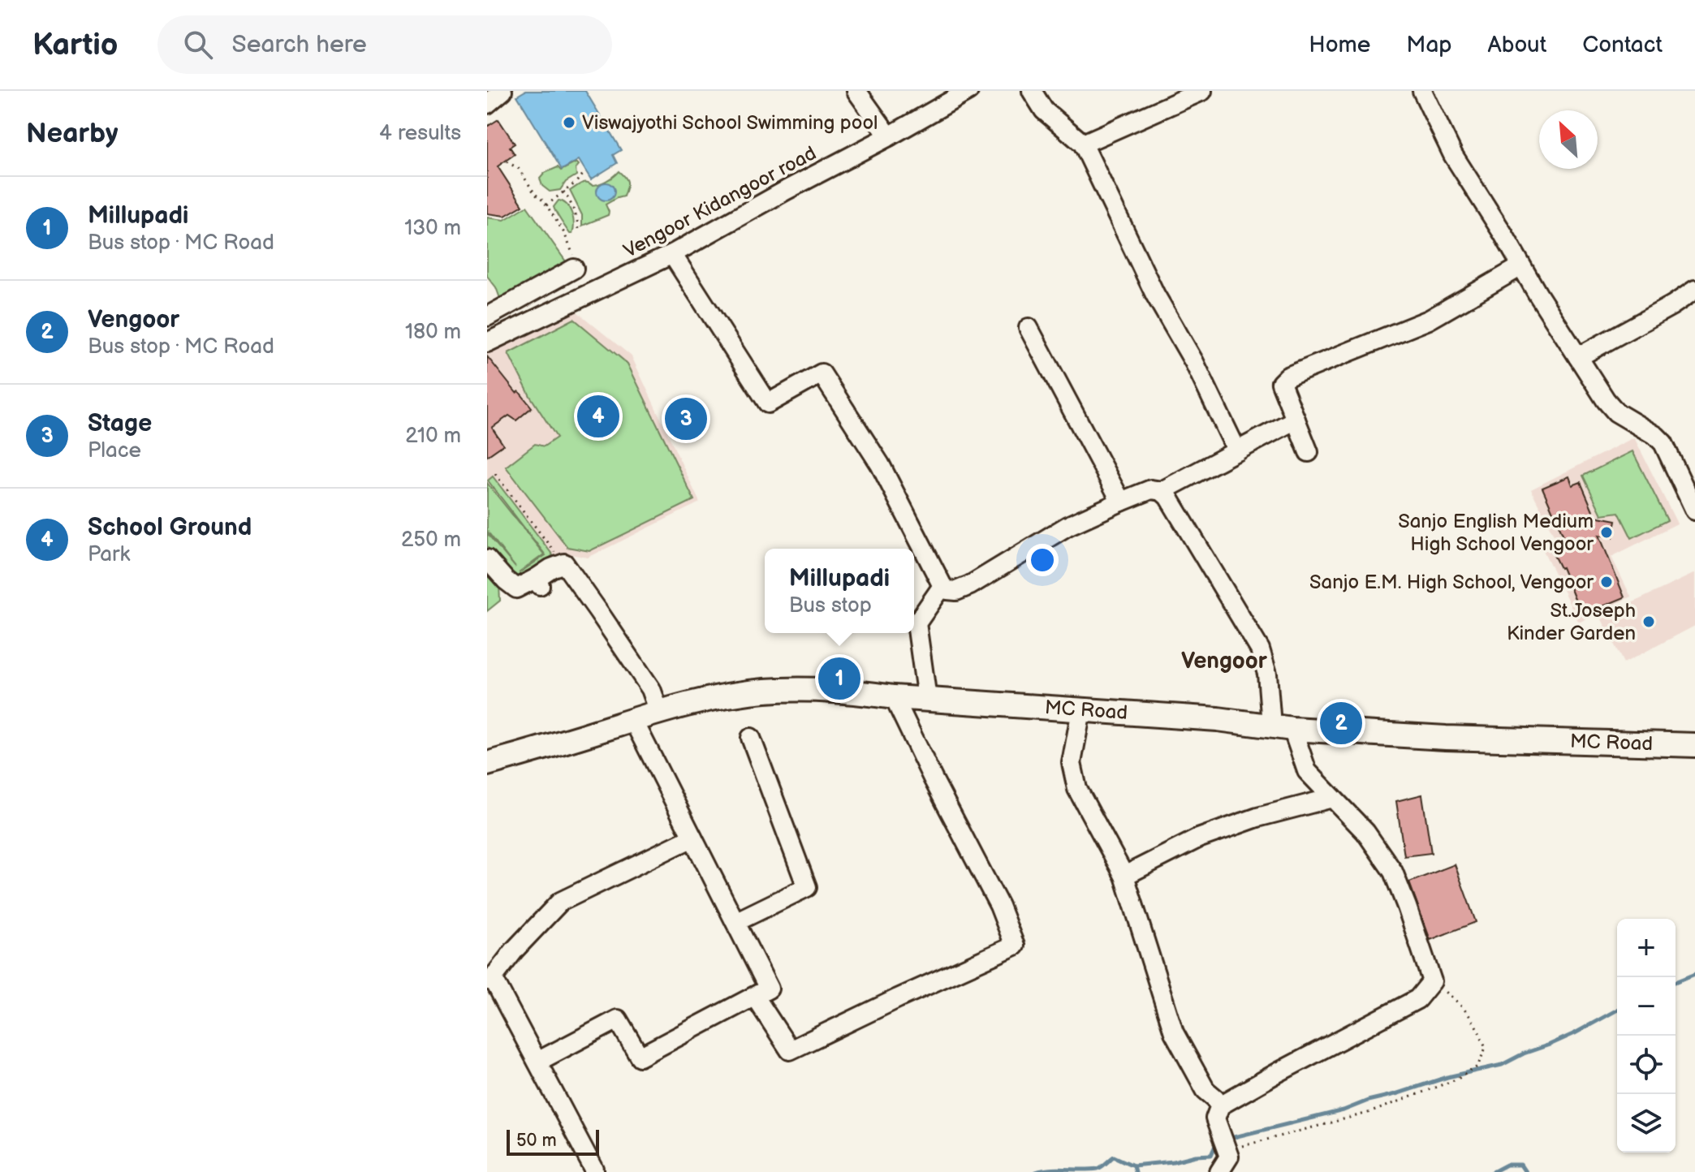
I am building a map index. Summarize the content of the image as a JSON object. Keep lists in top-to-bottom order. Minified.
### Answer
{"streets":{"main road":["MC Road"],"street":["Vengoor Kidangoor road"]},"districts":["Vengoor"],"places":["Viswajyothi School Swimming pool","Sanjo English Medium High School Vengoor","Sanjo E.M. High School, Vengoor","St.Joseph Kinder Garden"],"scale_bar":"50 m","north":"top left","page":{"header":"Kartio","search":"Search here","nav":["Home","Map","About","Contact"],"heading":["Nearby","4 results"],"list":[{"mark":"1","name":"Millupadi","note":"Bus stop · MC Road","value":"130 m"},{"mark":"2","name":"Vengoor","note":"Bus stop · MC Road","value":"180 m"},{"mark":"3","name":"Stage","note":"Place","value":"210 m"},{"mark":"4","name":"School Ground","note":"Park","value":"250 m"}],"pins":["4","3","1","2"],"popup":["Millupadi","Bus stop"],"map_buttons":["+","−"],"scale":"50 m"}}
